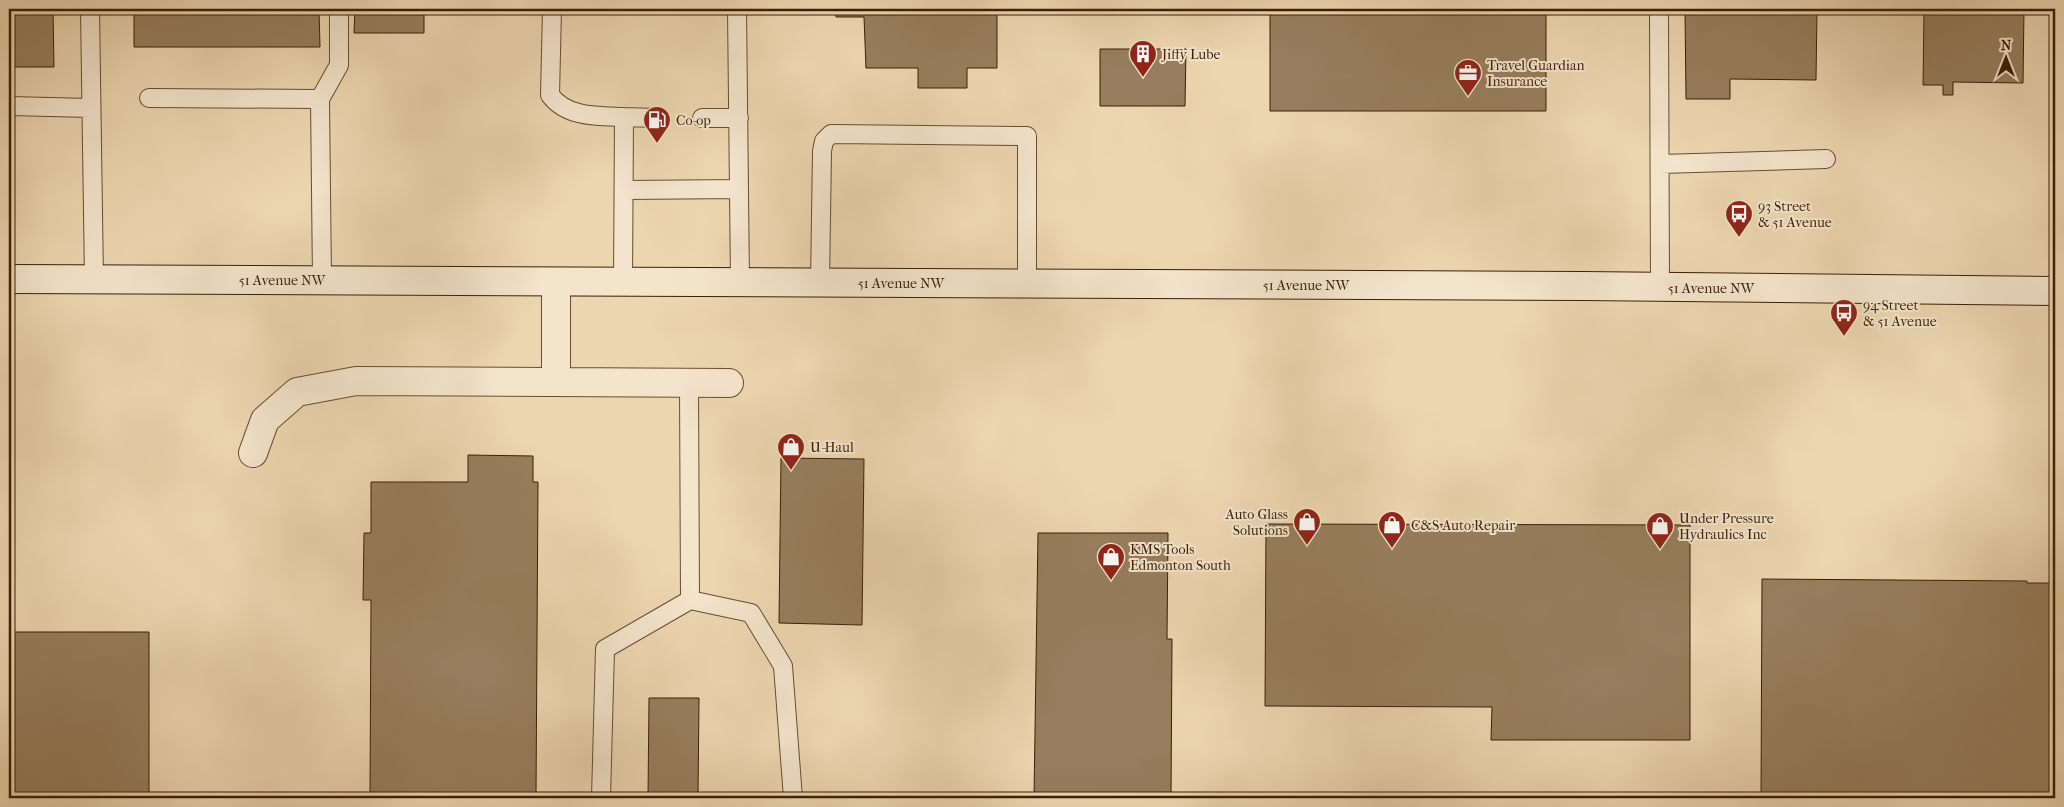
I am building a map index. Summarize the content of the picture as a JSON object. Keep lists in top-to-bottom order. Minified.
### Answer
{"streets":{"main road":["51 Avenue NW"]},"places":{"building":["Jiffy Lube"],"office":["Travel Guardian Insurance"],"fuel station":["Co-op"],"bus stop":["93 Street & 51 Avenue","94 Street & 51 Avenue"],"shop":["U-Haul","Auto Glass Solutions","C&S Auto Repair","Under Pressure Hydraulics Inc","KMS Tools Edmonton South"]},"north":"top"}
